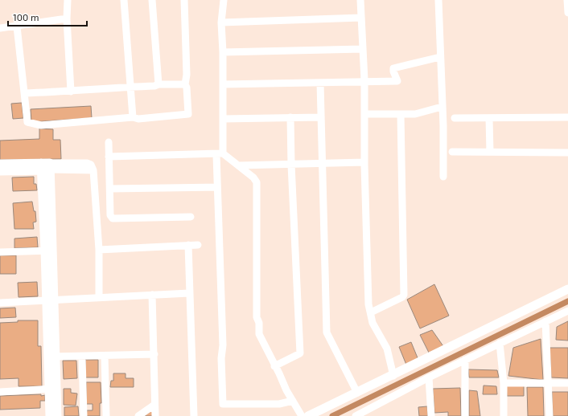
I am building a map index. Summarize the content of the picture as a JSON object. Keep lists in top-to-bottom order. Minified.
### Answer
{"scale_bar":"100 m"}
